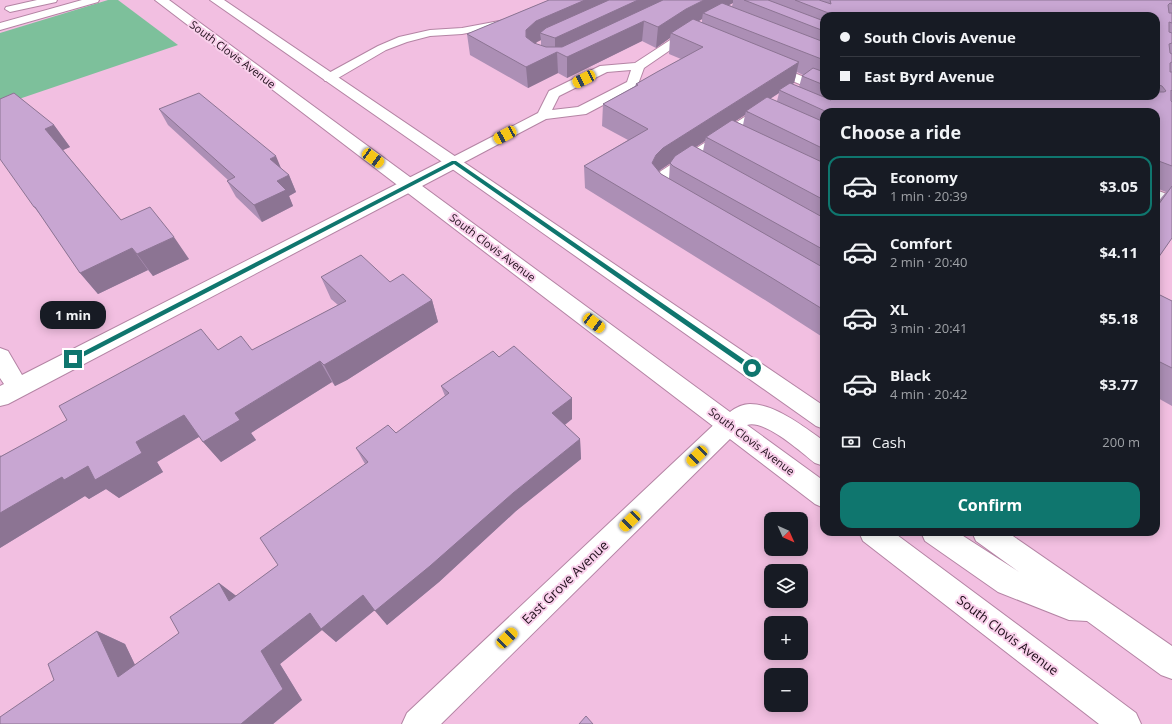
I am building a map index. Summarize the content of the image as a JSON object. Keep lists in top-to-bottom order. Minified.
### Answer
{"streets":{"main road":["South Clovis Avenue","East Grove Avenue"]},"crossings":[["South Clovis Avenue","East Grove Avenue"]],"north":"bottom right","page":{"banner":["South Clovis Avenue","East Byrd Avenue"],"heading":"Choose a ride","list":[{"name":"Economy","note":"1 min · 20:39","value":"$3.05"},{"name":"Comfort","note":"2 min · 20:40","value":"$4.11"},{"name":"XL","note":"3 min · 20:41","value":"$5.18"},{"name":"Black","note":"4 min · 20:42","value":"$3.77"}],"bubble":"1 min","pay":["Cash","200 m"],"buttons":"Confirm","map_buttons":["+","−"]}}
